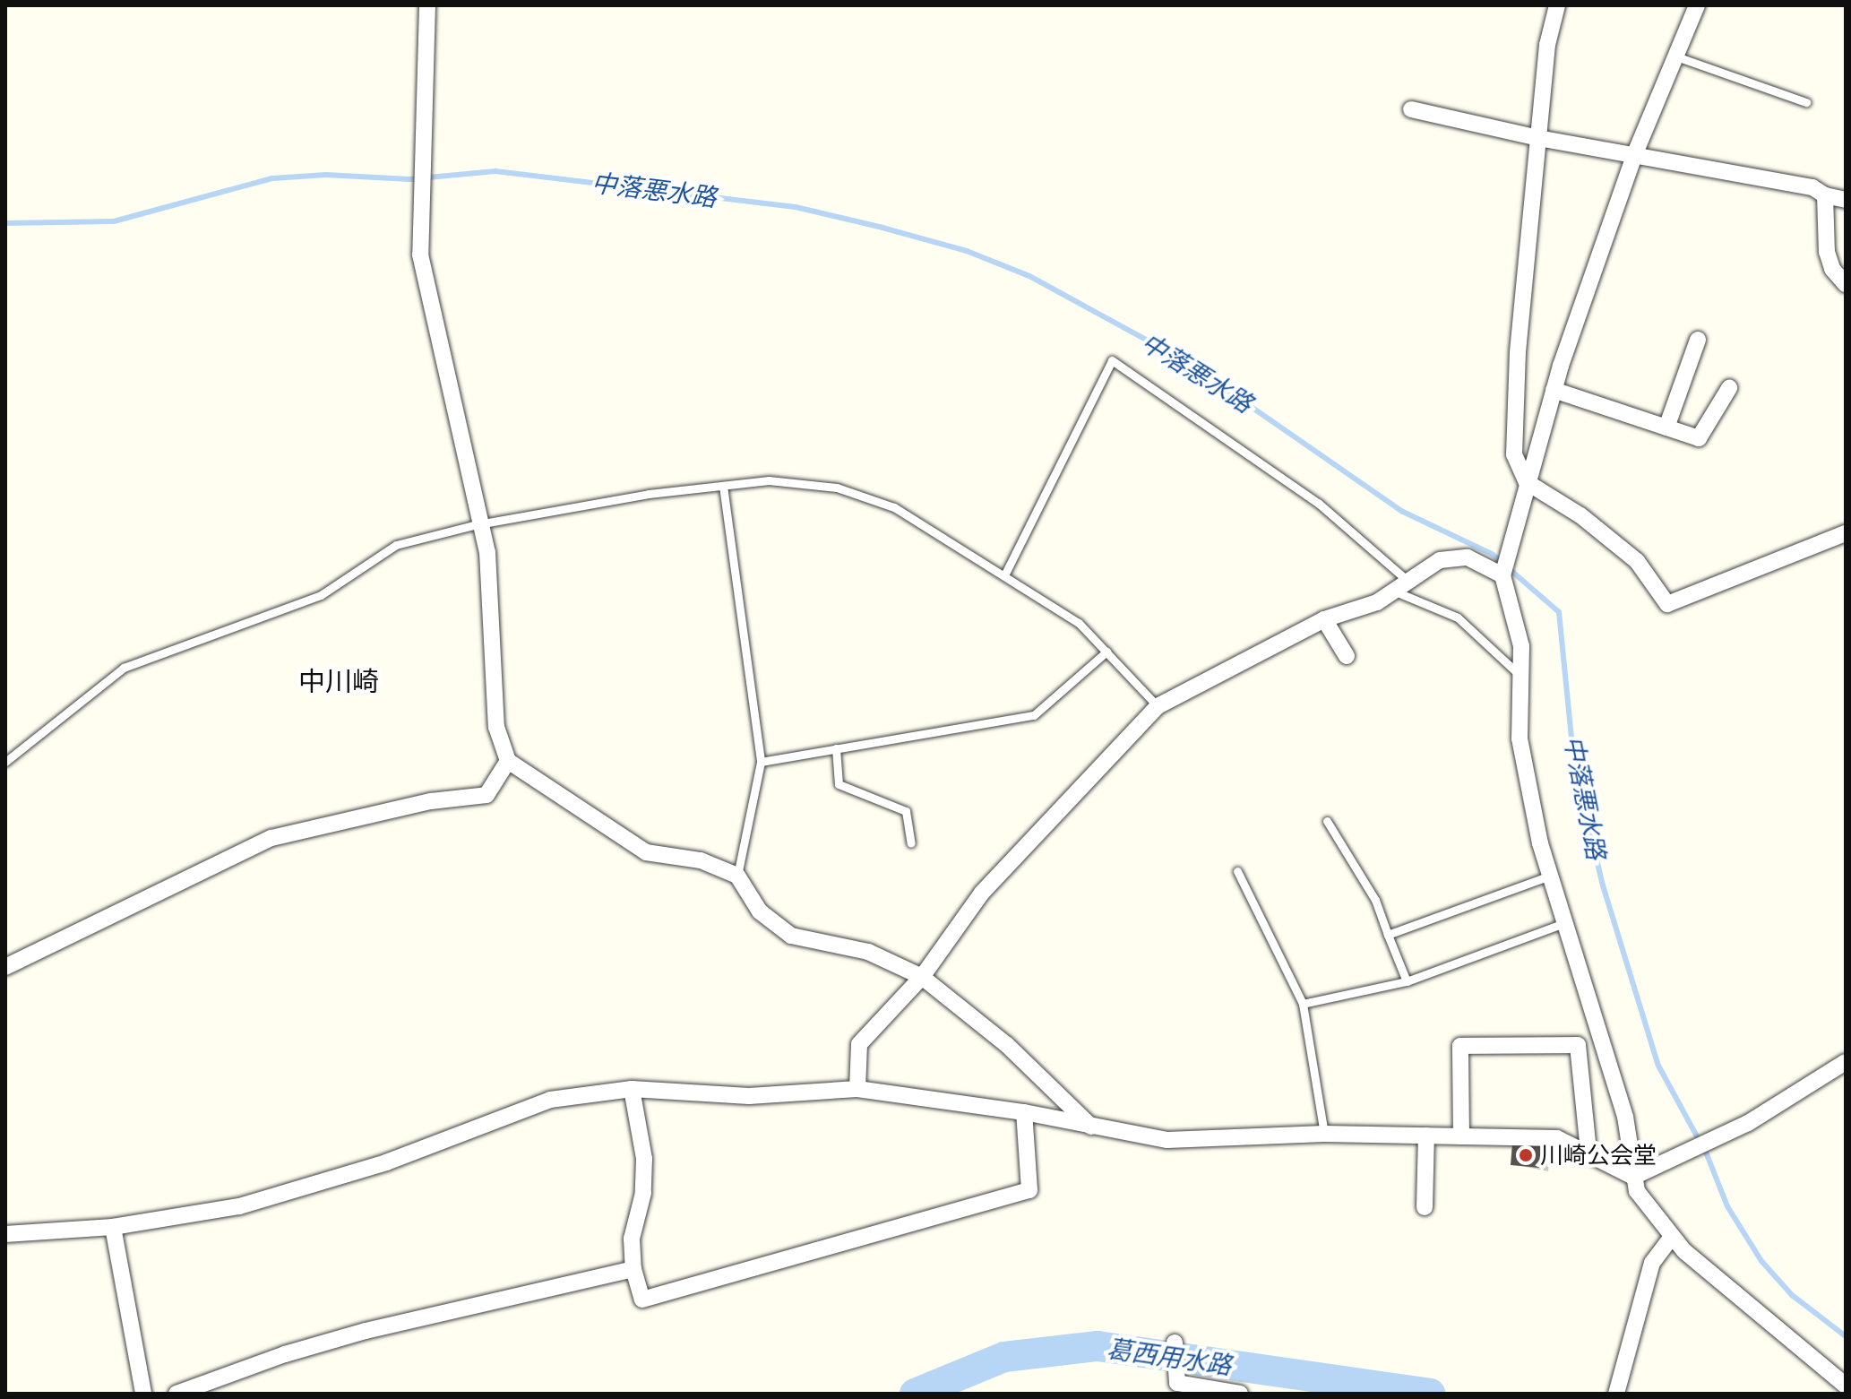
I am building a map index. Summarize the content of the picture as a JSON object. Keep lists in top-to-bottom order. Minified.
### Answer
{"districts":["中川崎"],"water":["中落悪水路","葛西用水路"],"places":["川崎公会堂"]}
